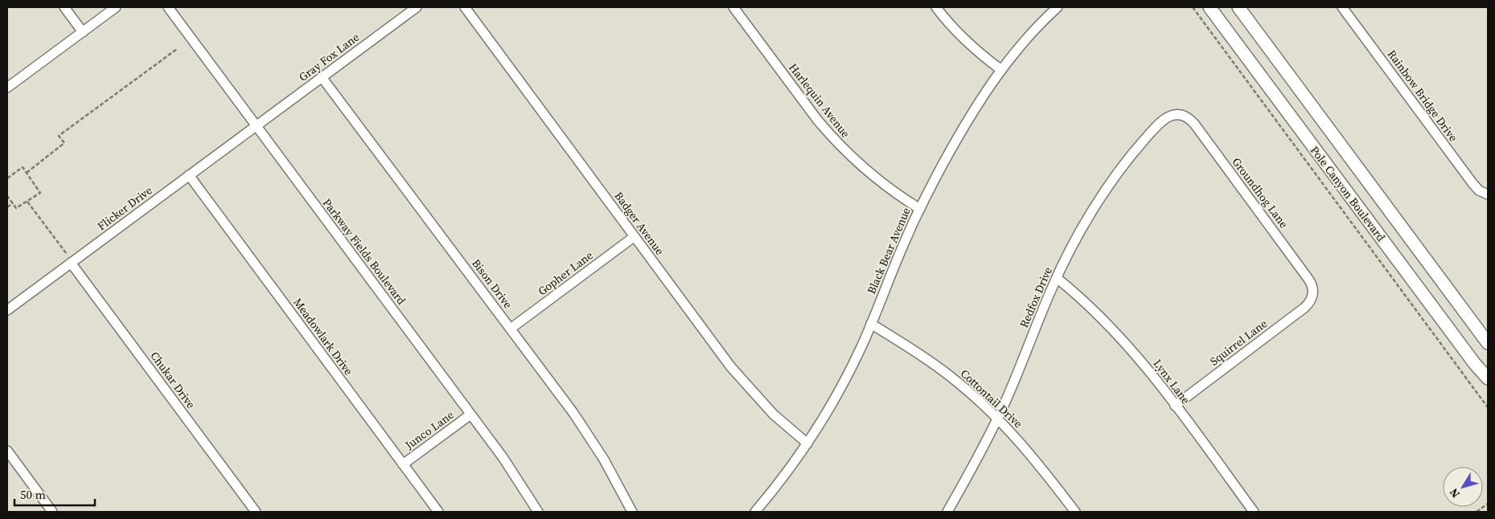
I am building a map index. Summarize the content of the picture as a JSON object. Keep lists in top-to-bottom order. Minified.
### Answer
{"streets":{"street":["Gray Fox Lane","Rainbow Bridge Drive","Harlequin Avenue","Groundhog Lane","Pole Canyon Boulevard","Flicker Drive","Badger Avenue","Black Bear Avenue","Parkway Fields Boulevard","Gopher Lane","Bison Drive","Redfox Drive","Meadowlark Drive","Squirrel Lane","Chukar Drive","Lynx Lane","Cottontail Drive","Junco Lane"]},"crossings":[["Gray Fox Lane","Flicker Drive"],["Gray Fox Lane","Parkway Fields Boulevard"],["Gray Fox Lane","Bison Drive"],["Harlequin Avenue","Black Bear Avenue"],["Groundhog Lane","Redfox Drive"],["Groundhog Lane","Squirrel Lane"],["Flicker Drive","Parkway Fields Boulevard"],["Flicker Drive","Meadowlark Drive"],["Flicker Drive","Chukar Drive"],["Badger Avenue","Black Bear Avenue"],["Badger Avenue","Gopher Lane"],["Black Bear Avenue","Cottontail Drive"],["Parkway Fields Boulevard","Junco Lane"],["Gopher Lane","Bison Drive"],["Redfox Drive","Lynx Lane"],["Redfox Drive","Cottontail Drive"],["Meadowlark Drive","Junco Lane"],["Squirrel Lane","Lynx Lane"]],"scale_bar":"50 m","north":"bottom left"}
